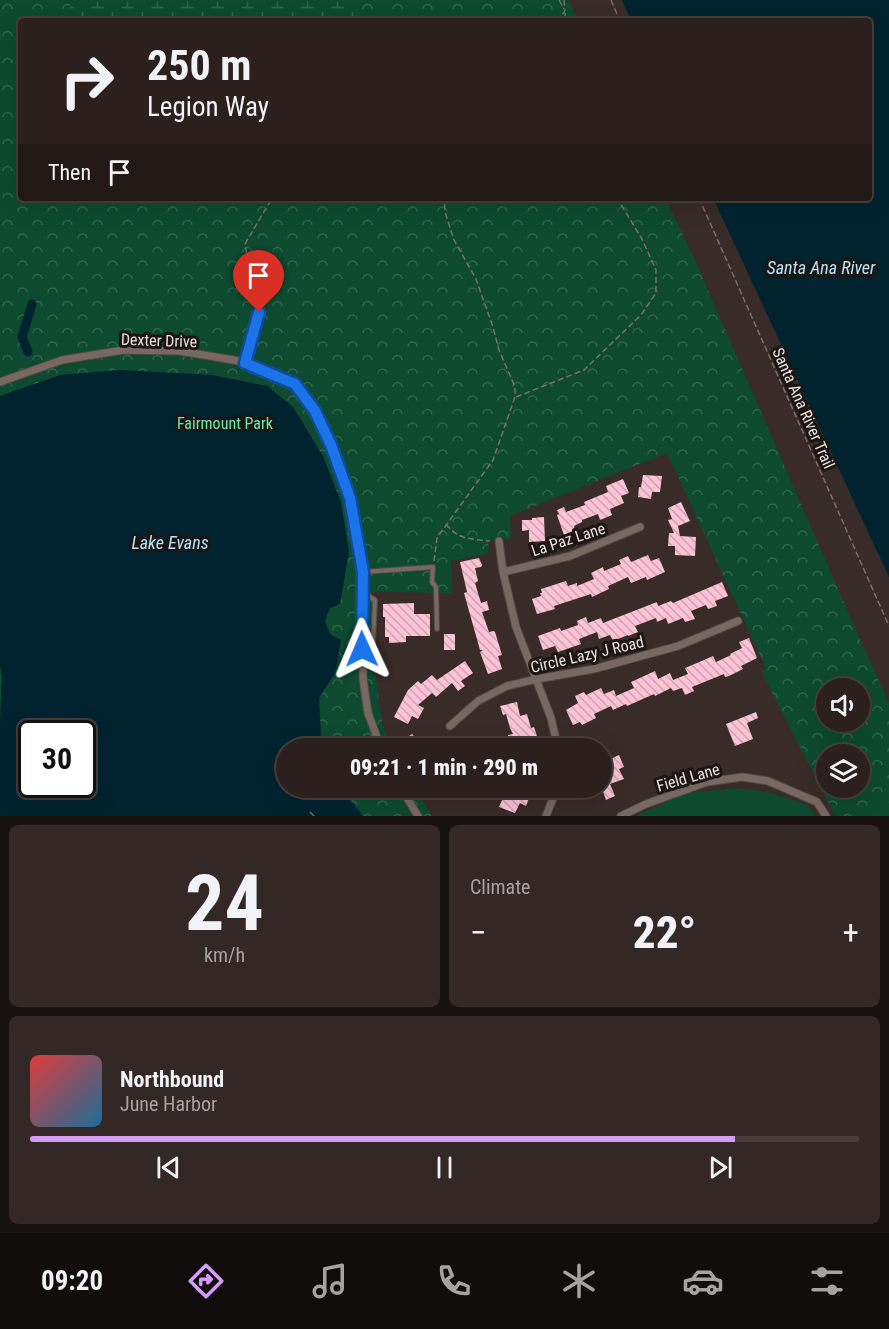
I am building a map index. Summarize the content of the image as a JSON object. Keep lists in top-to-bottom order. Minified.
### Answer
{"streets":{"street":["Dexter Drive","La Paz Lane","Circle Lazy J Road","Field Lane"],"path":["Santa Ana River Trail"]},"water":["Santa Ana River","Lake Evans"],"parks":["Fairmount Park"],"page":{"turn":["250 m","Legion Way"],"then":"Then","limit":"30","trip":"09:21 · 1 min · 290 m","tile":[["24","km/h"],"Climate"],"heat":["−","22°","+"],"song":["Northbound","June Harbor"],"tabs":"09:20"}}
